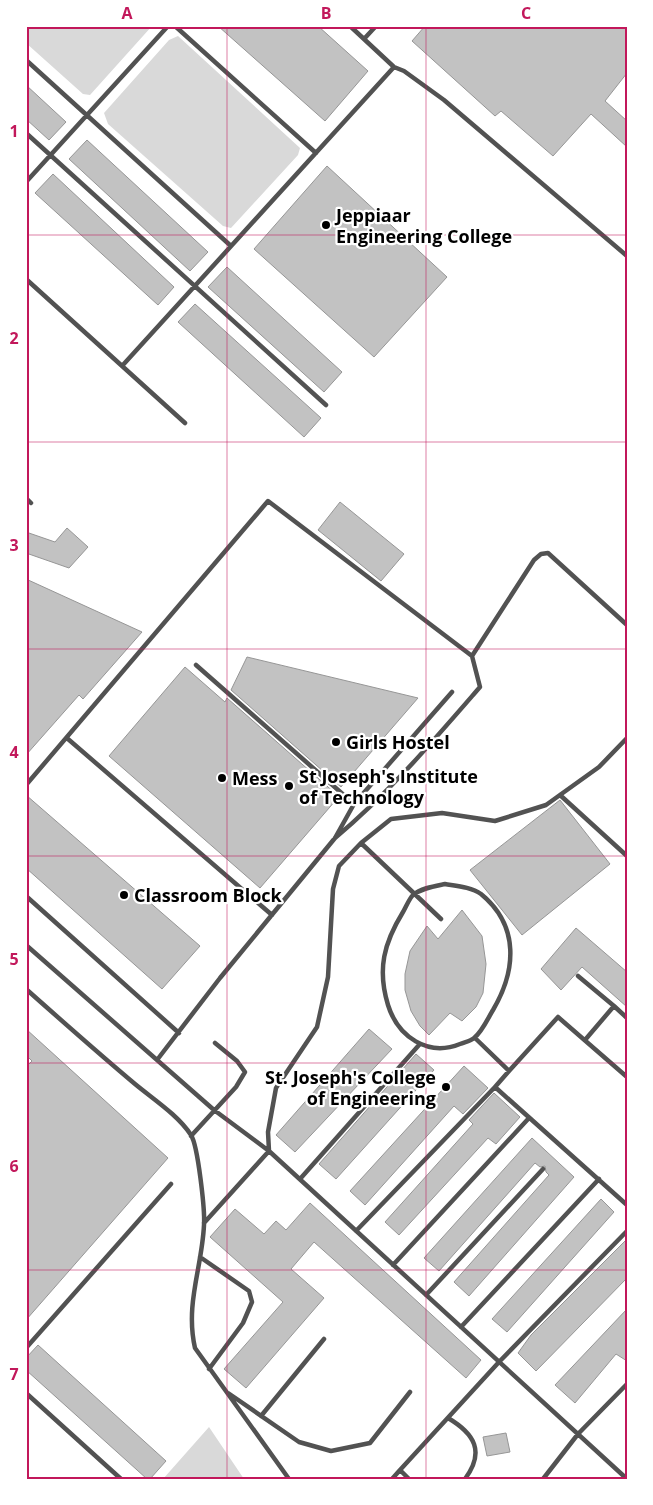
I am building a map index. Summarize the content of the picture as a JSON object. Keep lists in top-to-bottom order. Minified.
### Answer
{"places":["Jeppiaar Engineering College","Girls Hostel","Mess","St Joseph's Institute of Technology","Classroom Block","St. Joseph's College of Engineering"],"grid":{"columns":["A","B","C"],"rows":["1","2","3","4","5","6","7"]}}
